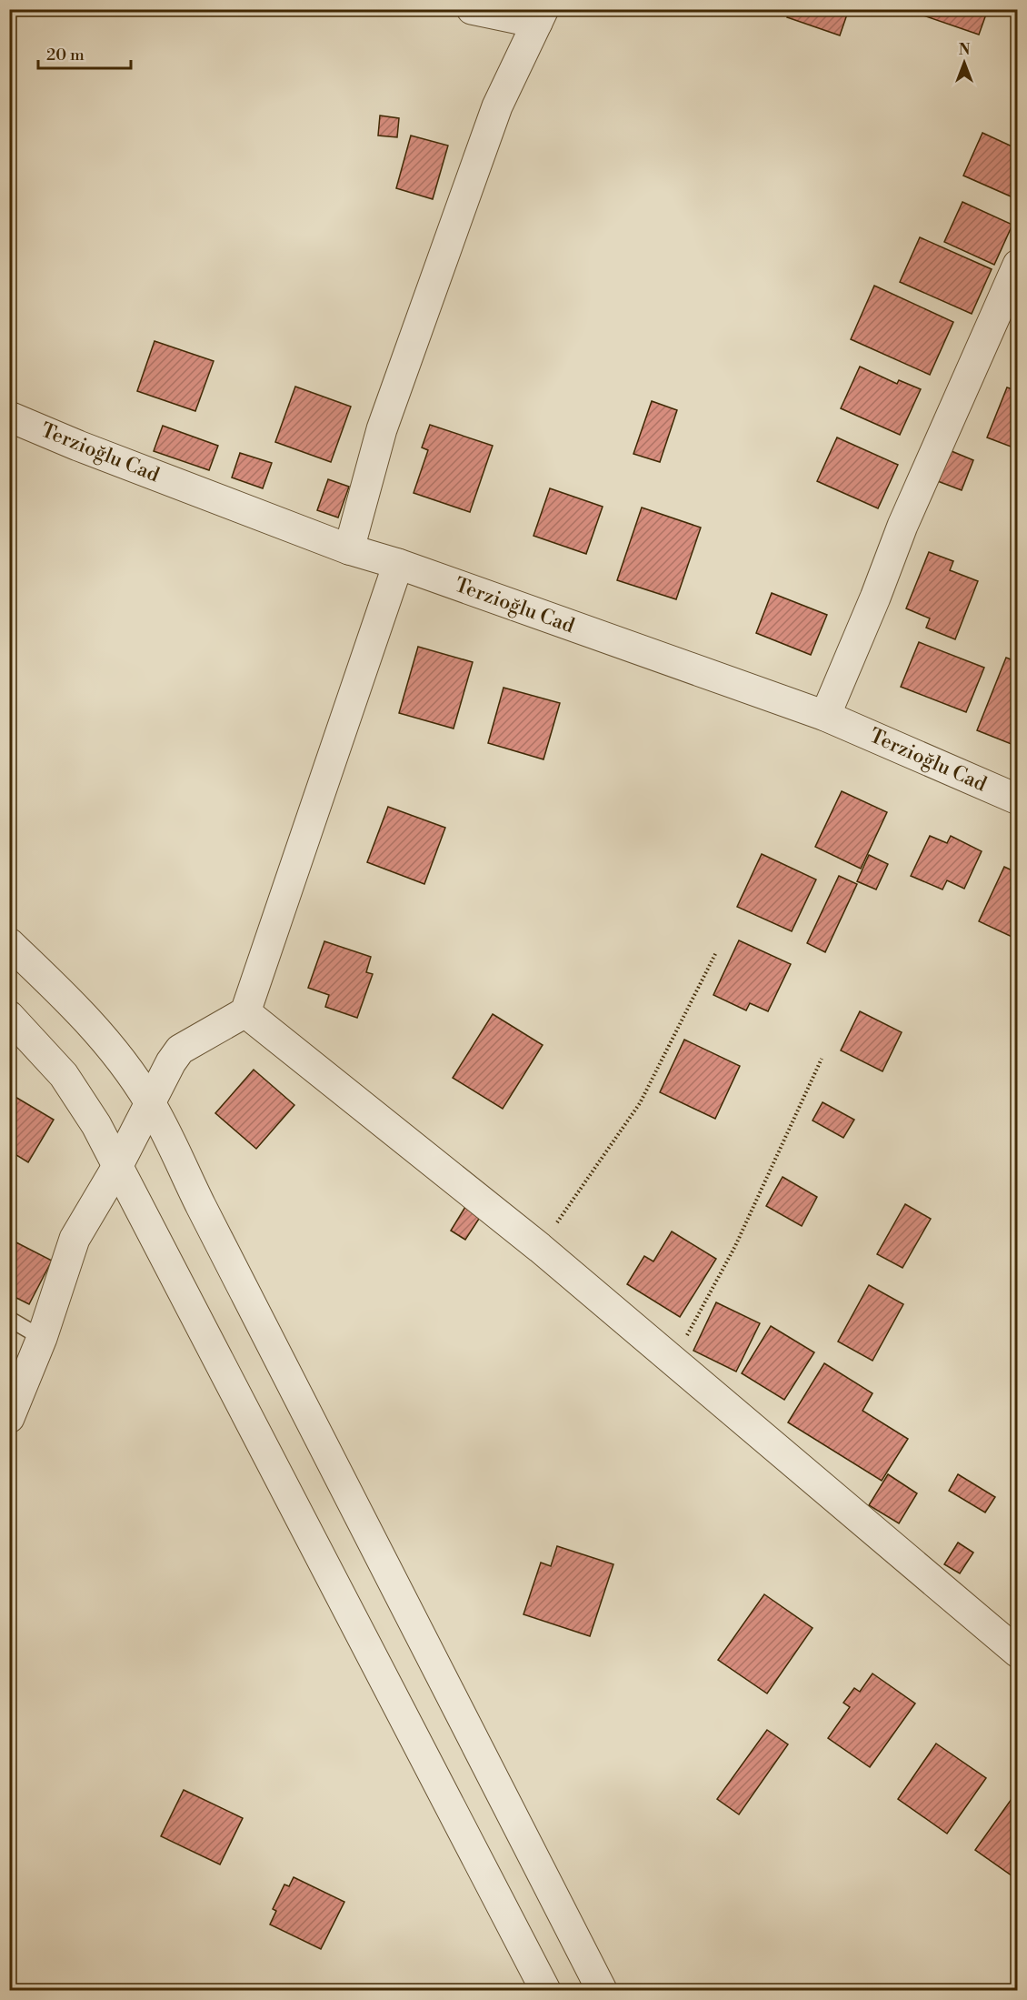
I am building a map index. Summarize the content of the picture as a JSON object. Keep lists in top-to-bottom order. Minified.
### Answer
{"streets":{"street":["Terzioğlu Cad"]},"scale_bar":"20 m","north":"top"}
